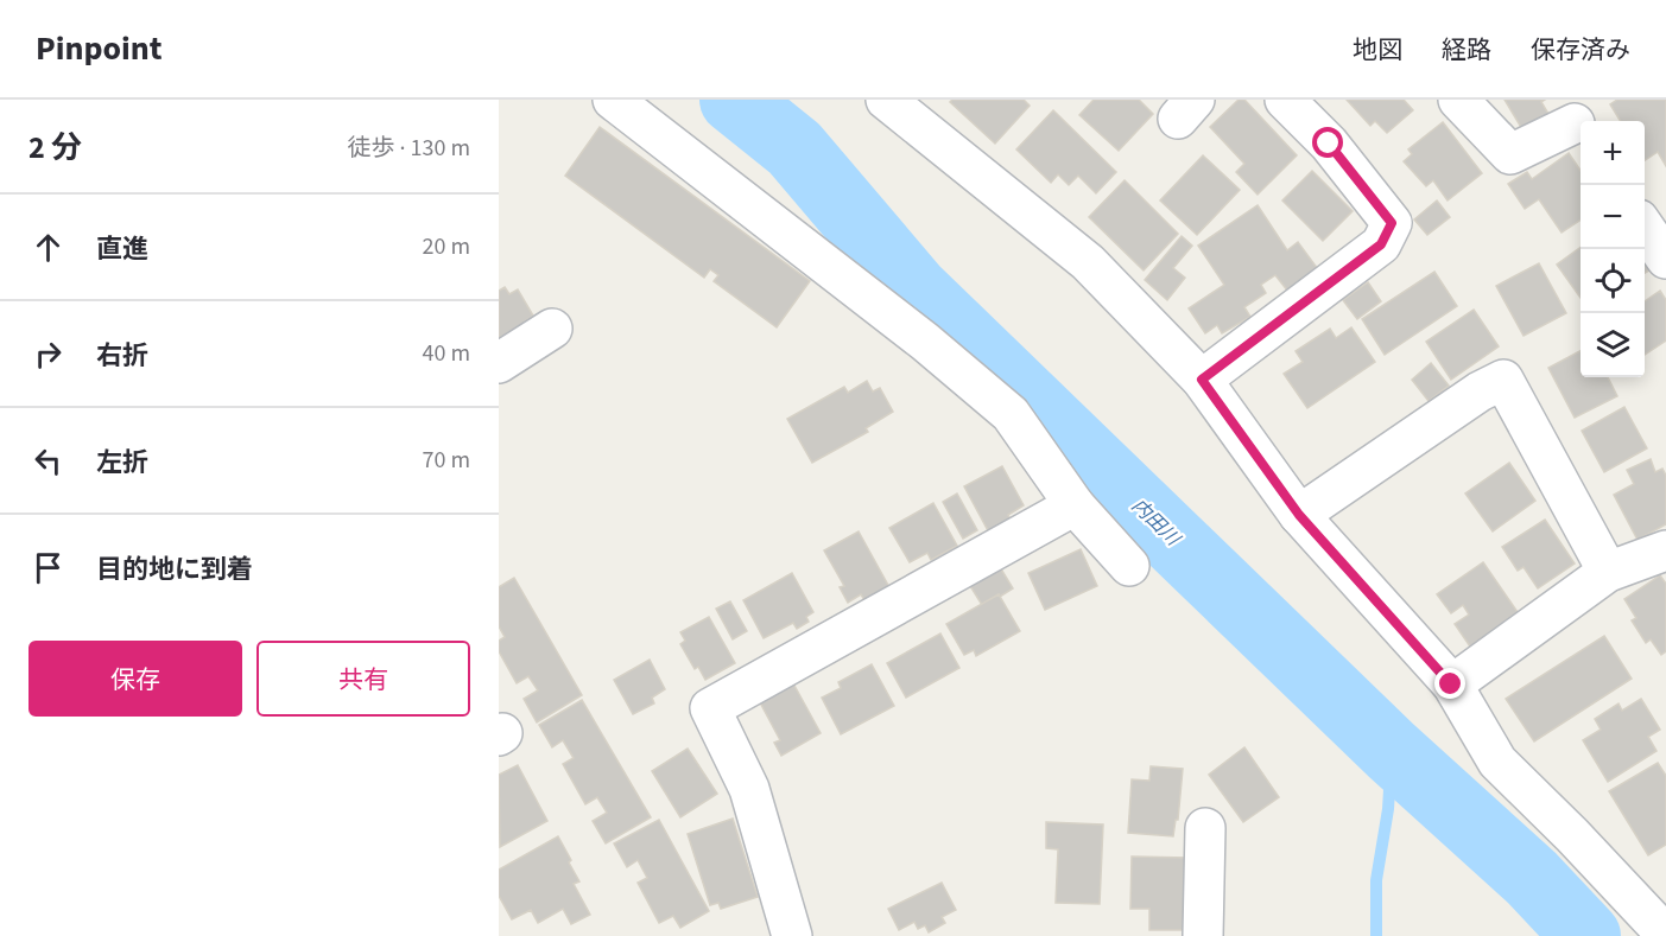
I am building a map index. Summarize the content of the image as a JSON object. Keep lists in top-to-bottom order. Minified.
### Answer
{"water":["内田川"],"page":{"header":"Pinpoint","nav":["地図","経路","保存済み"],"heading":["2 分","徒歩 · 130 m"],"map_buttons":["+","−"],"list":[["直進","20 m"],["右折","40 m"],["左折","70 m"],"目的地に到着"],"buttons":["保存","共有"]}}
